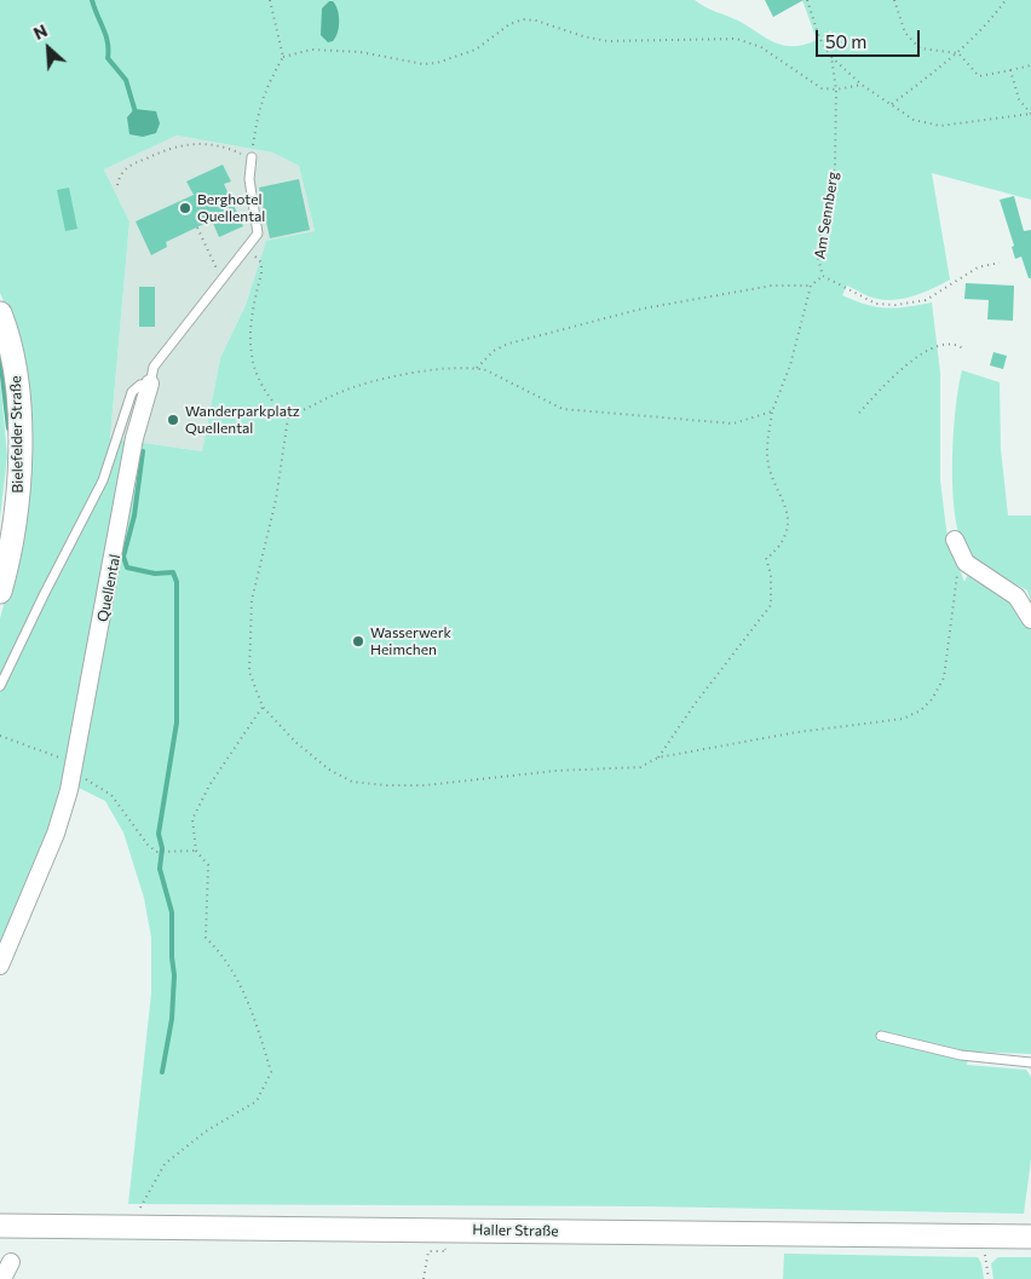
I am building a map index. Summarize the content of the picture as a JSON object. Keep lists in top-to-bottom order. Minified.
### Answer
{"streets":{"main road":["Bielefelder Straße","Haller Straße"],"street":["Quellental"],"path":["Am Sennberg"]},"places":["Berghotel Quellental","Wanderparkplatz Quellental","Wasserwerk Heimchen"],"scale_bar":"50 m","north":"top left"}
